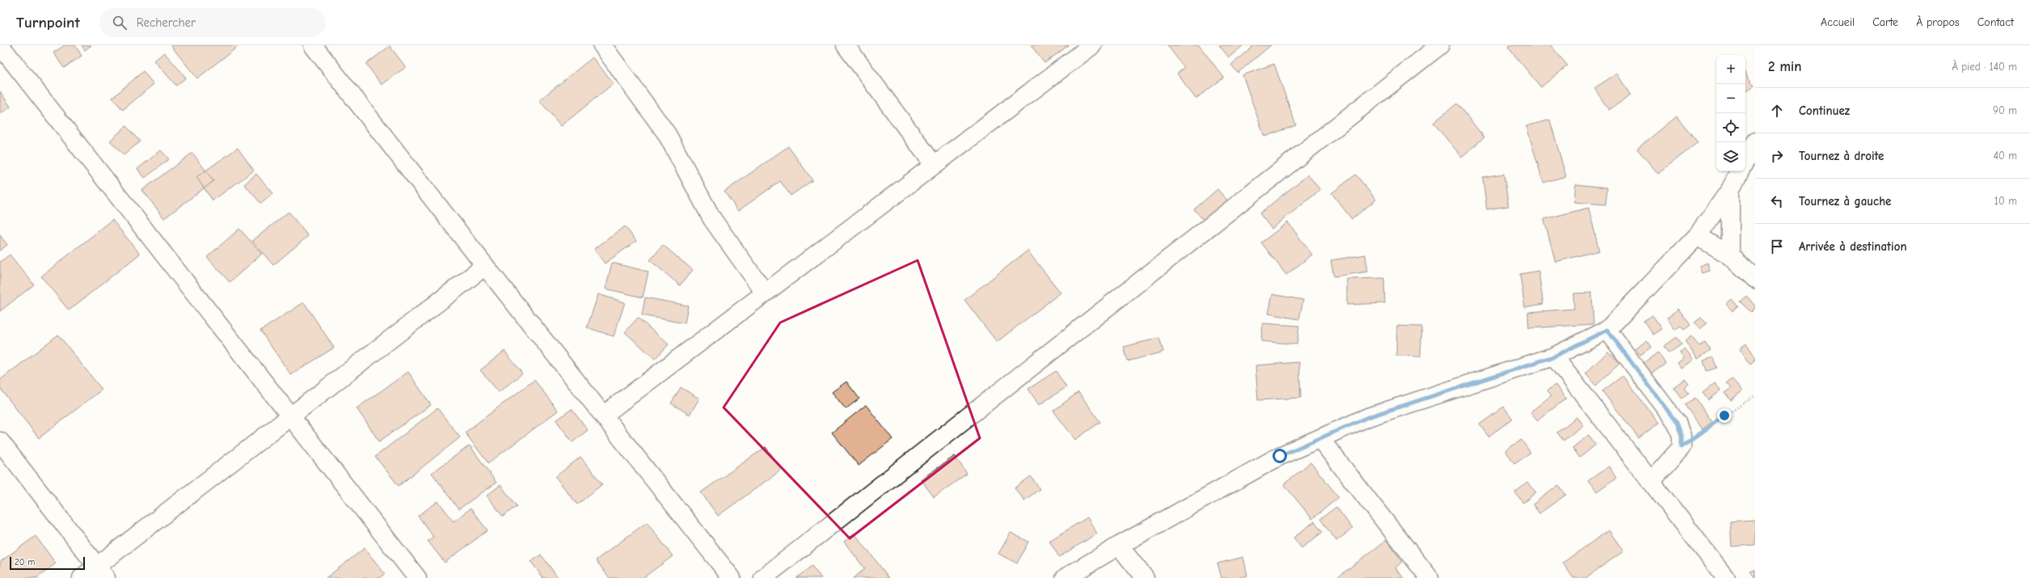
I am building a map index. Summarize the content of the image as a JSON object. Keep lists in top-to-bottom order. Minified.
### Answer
{"scale_bar":"20 m","page":{"header":"Turnpoint","search":"Rechercher","nav":["Accueil","Carte","À propos","Contact"],"heading":["2 min","À pied · 140 m"],"map_buttons":["+","−"],"list":[["Continuez","90 m"],["Tournez à droite","40 m"],["Tournez à gauche","10 m"],"Arrivée à destination"],"scale":"20 m"}}
